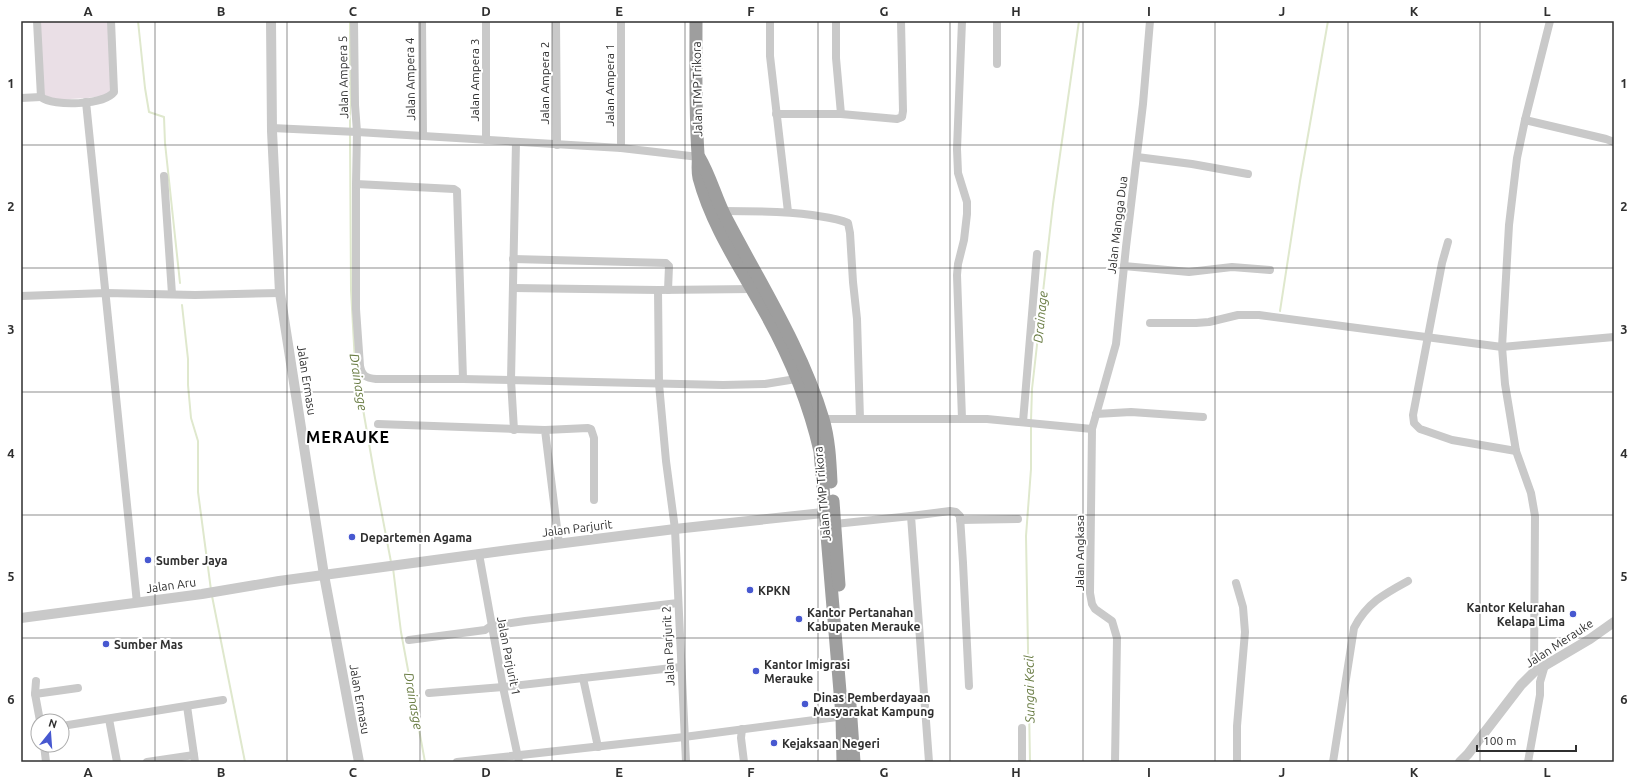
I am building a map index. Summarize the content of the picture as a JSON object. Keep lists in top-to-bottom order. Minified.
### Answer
{"streets":{"highway":["Jalan TMP Trikora"],"street":["Jalan Ampera 5","Jalan Ampera 4","Jalan Ampera 3","Jalan Ampera 2","Jalan Ampera 1","Jalan Mangga Dua","Jalan Ermasu","Jalan Parjurit","Jalan Angkasa","Jalan Aru","Jalan Merauke","Jalan Parjurit 2","Jalan Parjurit 1"]},"crossings":[["Jalan TMP Trikora","Jalan Parjurit"],["Jalan Mangga Dua","Jalan Angkasa"],["Jalan Ermasu","Jalan Parjurit"],["Jalan Ermasu","Jalan Aru"],["Jalan Parjurit","Jalan Aru"],["Jalan Parjurit","Jalan Parjurit 2"],["Jalan Parjurit","Jalan Parjurit 1"]],"districts":["MERAUKE"],"water":["Drainage","Drainasge","Sungai Kecil"],"places":["Departemen Agama","Sumber Jaya","KPKN","Kantor Kelurahan Kelapa Lima","Kantor Pertanahan Kabupaten Merauke","Sumber Mas","Kantor Imigrasi Merauke","Dinas Pemberdayaan Masyarakat Kampung","Kejaksaan Negeri"],"scale_bar":"100 m","north":"top","grid":{"columns":["A","B","C","D","E","F","G","H","I","J","K","L"],"rows":["1","2","3","4","5","6"]}}
